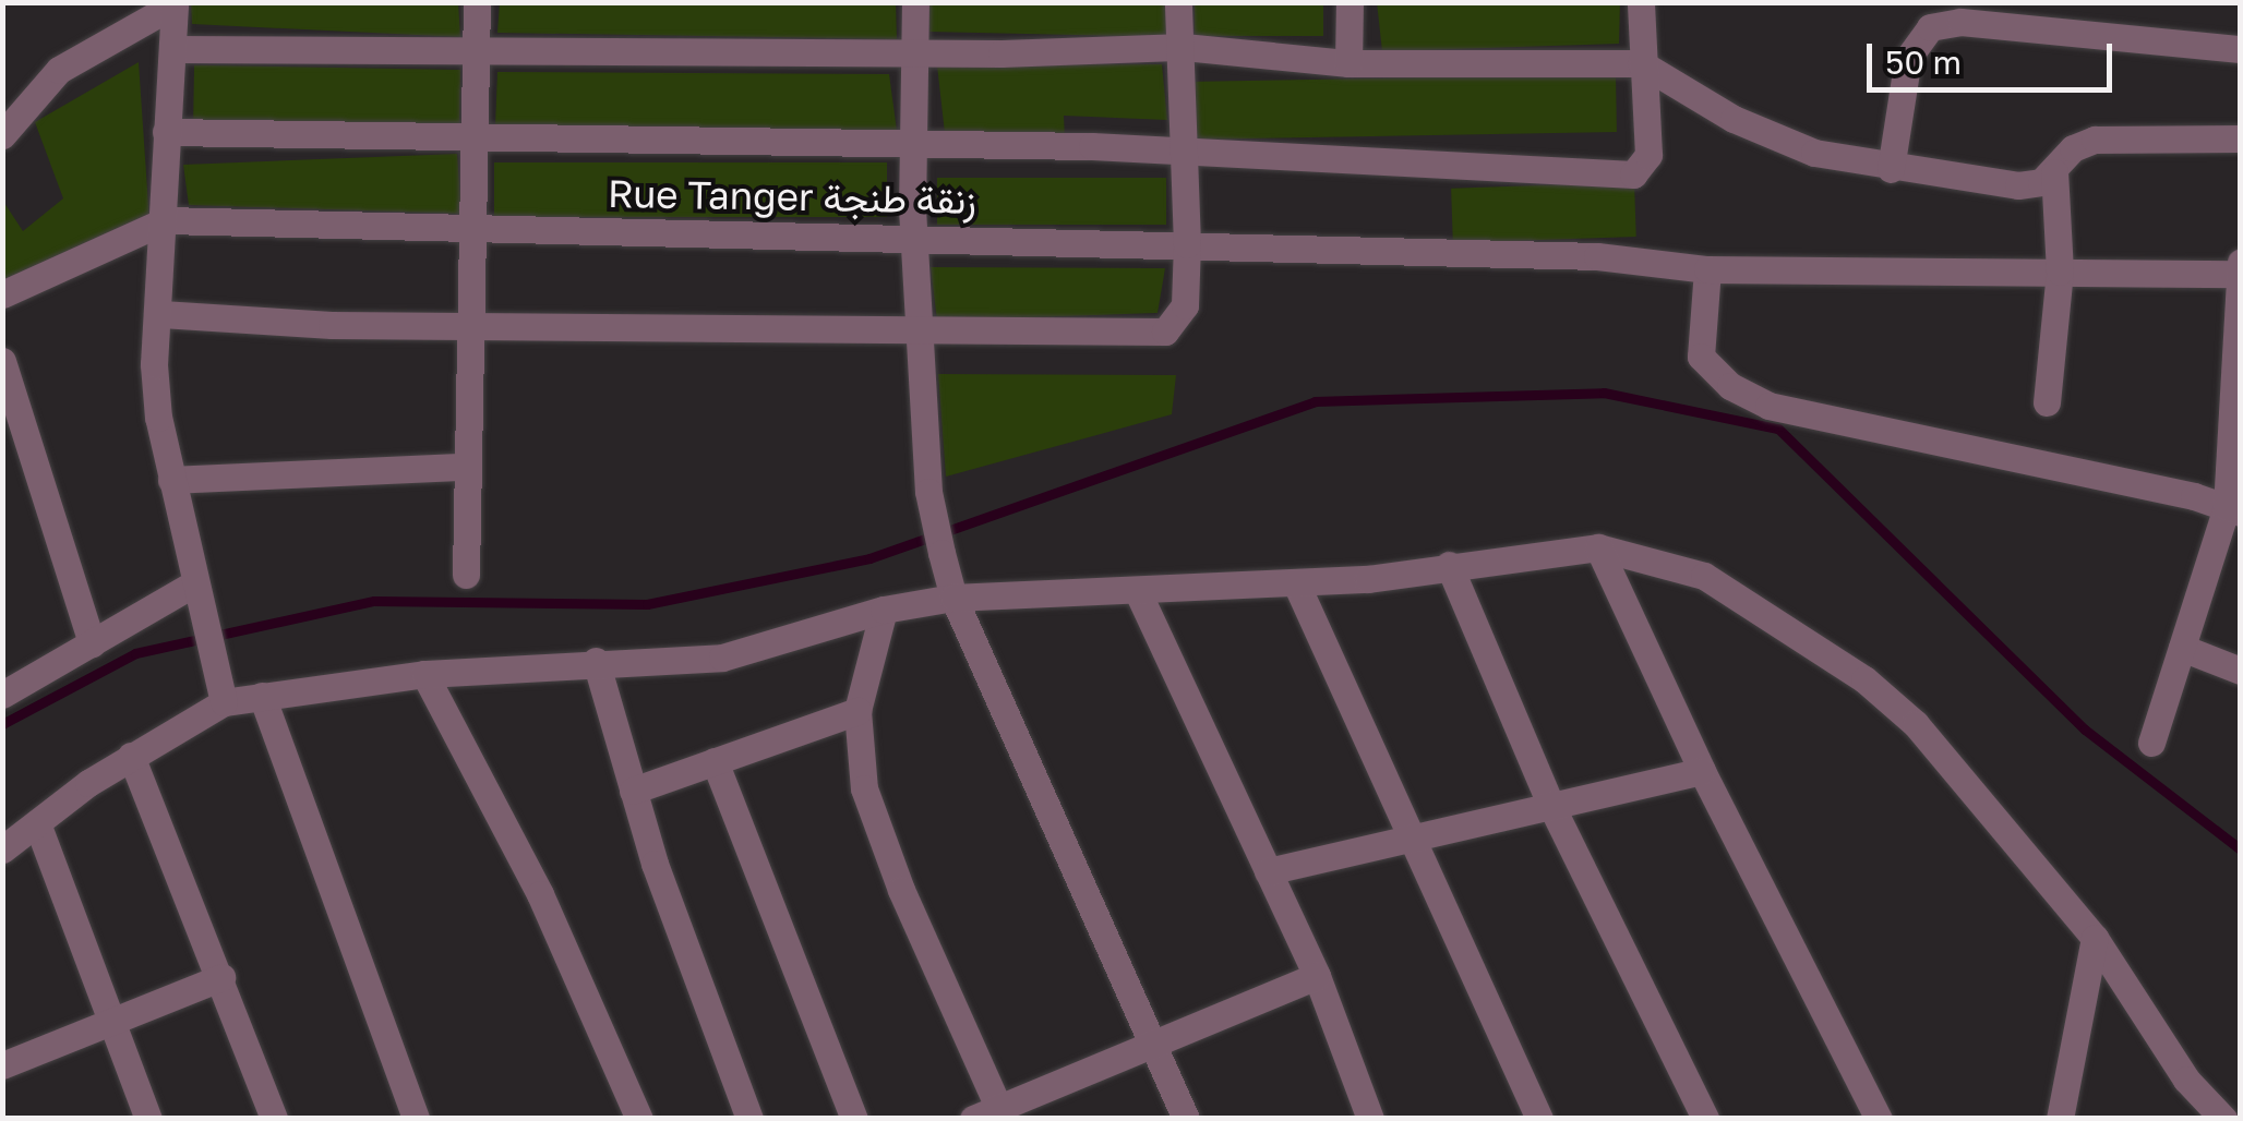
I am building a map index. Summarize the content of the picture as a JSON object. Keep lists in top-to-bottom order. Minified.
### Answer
{"streets":{"street":["Rue Tanger زنقة طنجة"]},"scale_bar":"50 m"}
